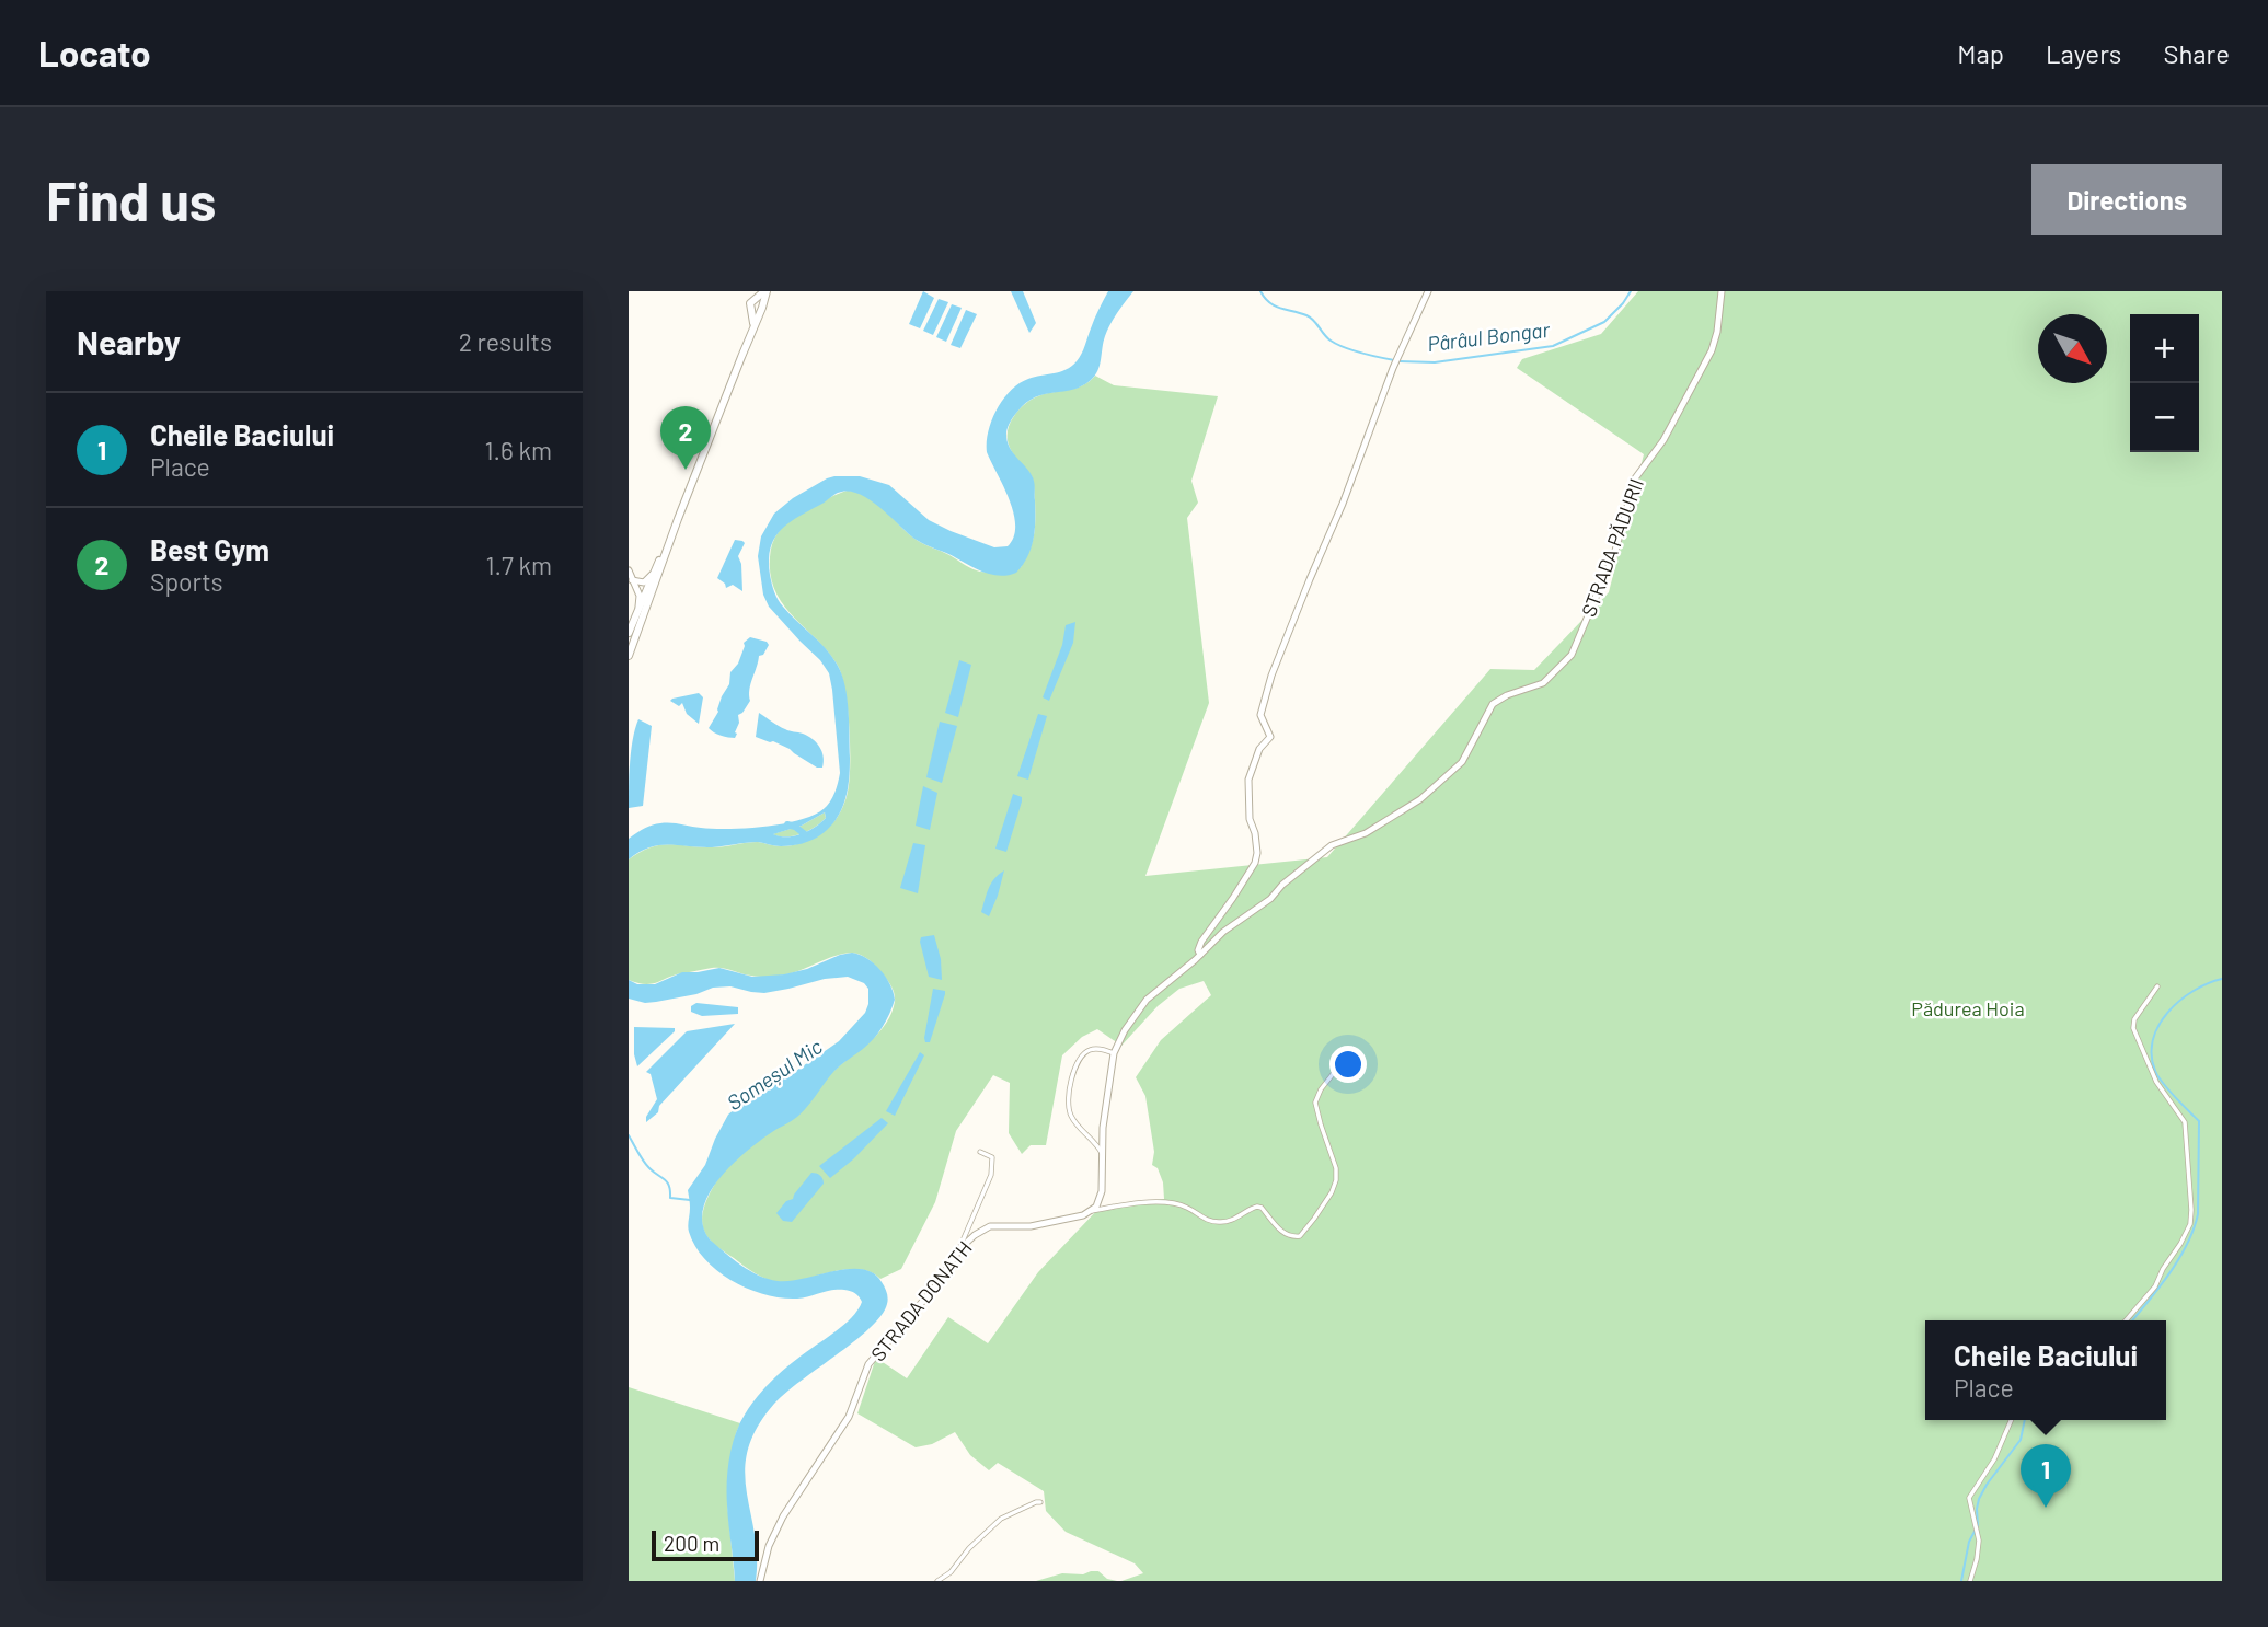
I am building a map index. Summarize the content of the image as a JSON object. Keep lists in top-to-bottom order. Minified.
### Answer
{"streets":{"street":["STRADA PĂDURII","STRADA DONATH"]},"crossings":[["STRADA PĂDURII","STRADA DONATH"]],"water":["Pârâul Bongar","Someșul Mic"],"parks":["Pădurea Hoia"],"scale_bar":"200 m","north":"bottom right","page":{"header":"Locato","nav":["Map","Layers","Share"],"buttons":"Directions","title":"Find us","heading":["Nearby","2 results"],"map_buttons":["+","−"],"list":[{"mark":"1","name":"Cheile Baciului","note":"Place","value":"1.6 km"},{"mark":"2","name":"Best Gym","note":"Sports","value":"1.7 km"}],"pins":["2","1"],"popup":["Cheile Baciului","Place"],"scale":"200 m"}}
